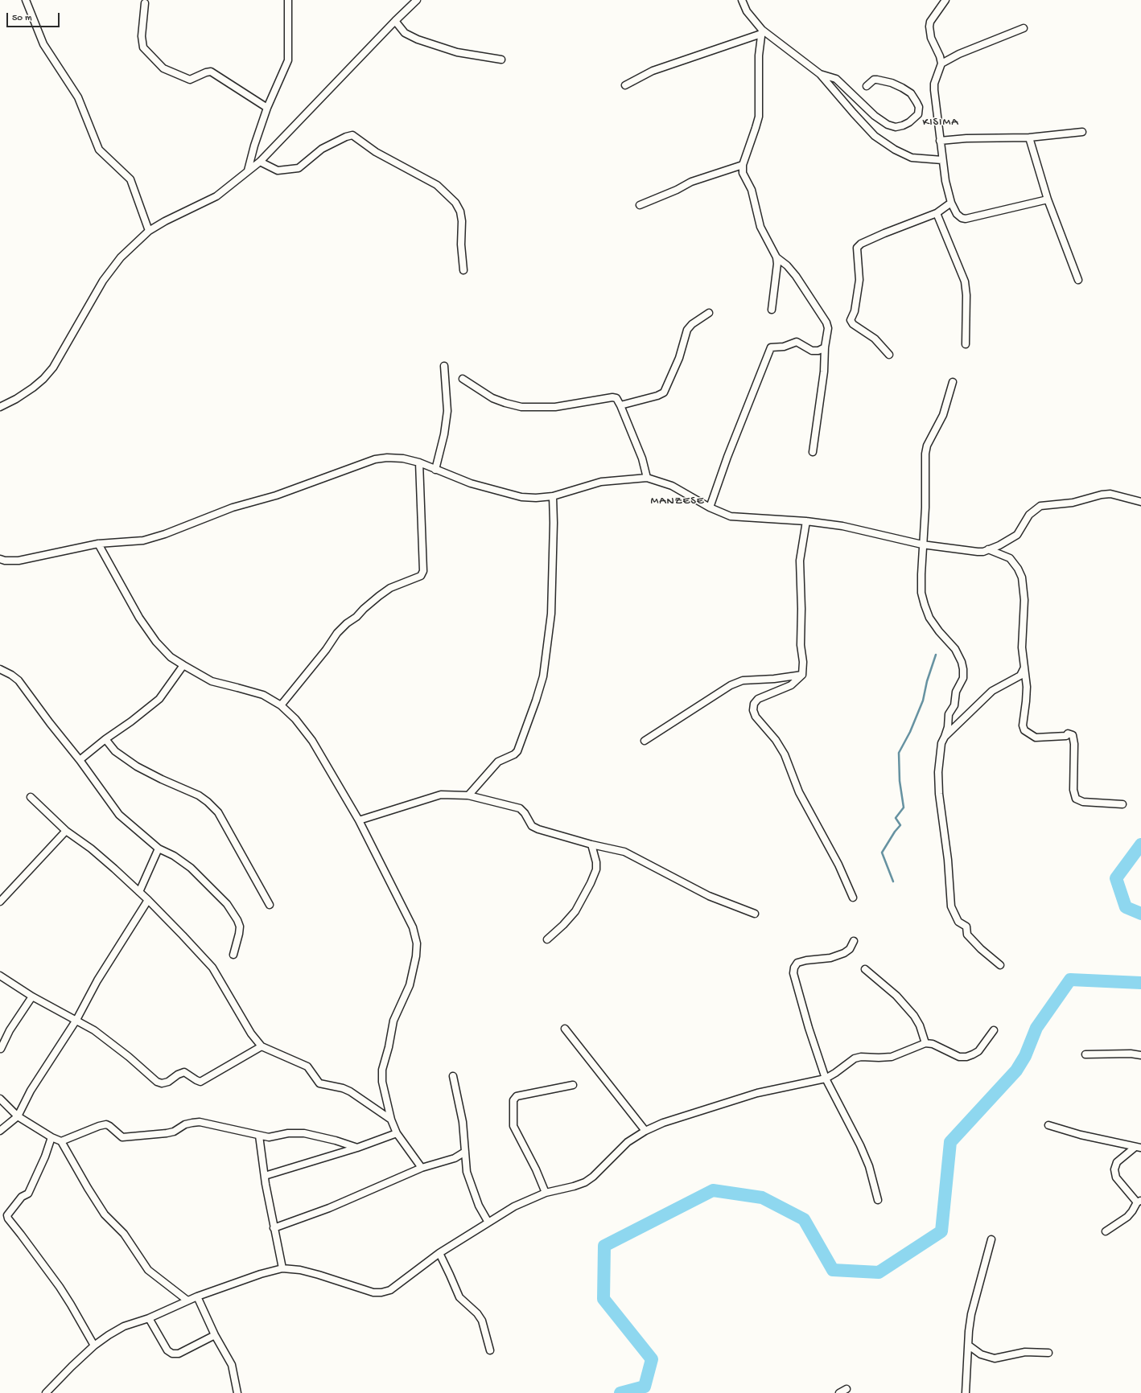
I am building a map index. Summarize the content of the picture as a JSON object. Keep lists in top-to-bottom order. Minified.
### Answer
{"districts":["KISIMA","MANZESE"],"scale_bar":"50 m"}
